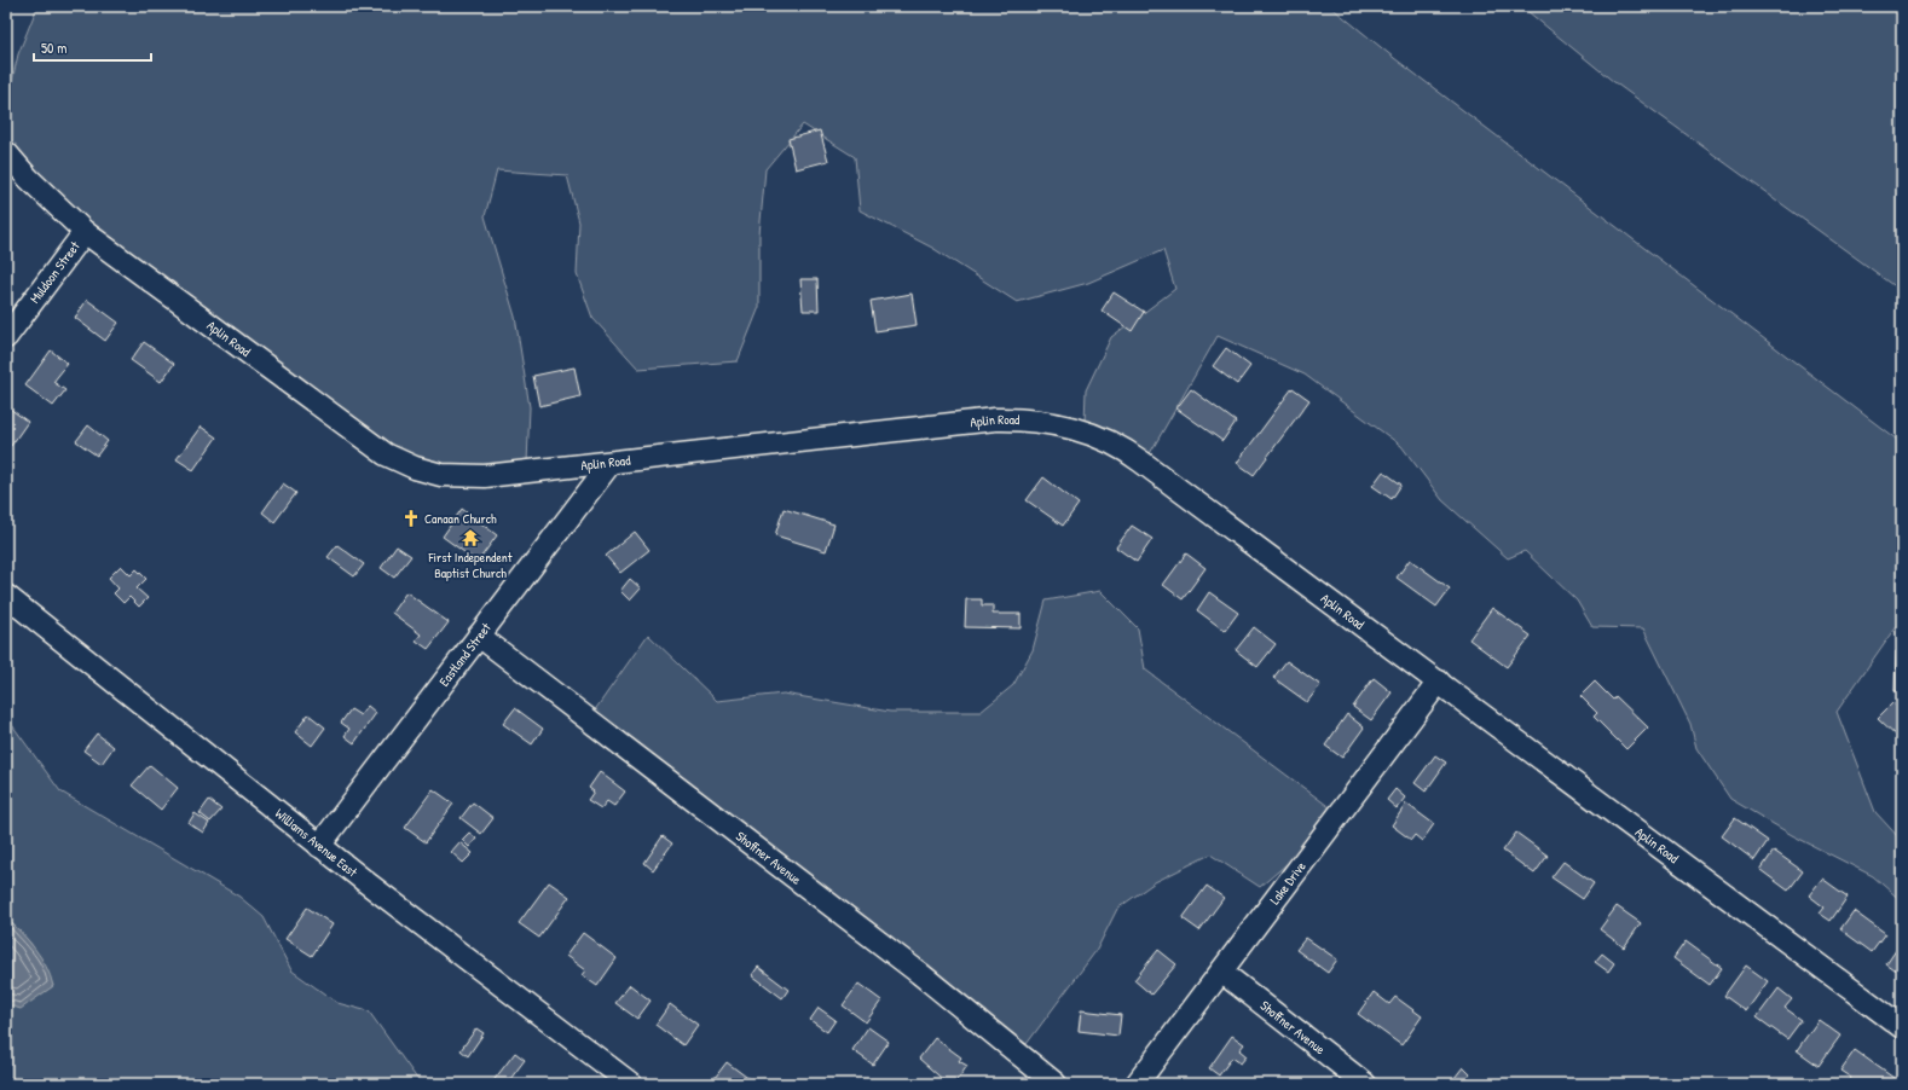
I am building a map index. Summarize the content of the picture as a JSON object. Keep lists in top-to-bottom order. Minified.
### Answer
{"streets":{"street":["Muldoon Street","Aplin Road","Eastland Street","Williams Avenue East","Shoffner Avenue","Lake Drive"]},"crossings":[["Muldoon Street","Aplin Road"],["Aplin Road","Eastland Street"],["Aplin Road","Lake Drive"],["Eastland Street","Williams Avenue East"],["Eastland Street","Shoffner Avenue"],["Shoffner Avenue","Lake Drive"]],"places":{"church":["Canaan Church"],"temple":["First Independent Baptist Church"]},"scale_bar":"50 m"}
